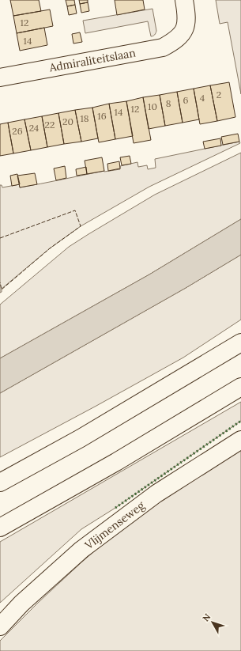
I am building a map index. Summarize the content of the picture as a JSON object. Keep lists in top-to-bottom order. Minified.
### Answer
{"streets":{"main road":["Admiraliteitslaan","Vlijmenseweg"]},"house_numbers":["12","14","2","4","6","8","10","12","14","16","18","20","22","24","26"],"north":"top left"}
